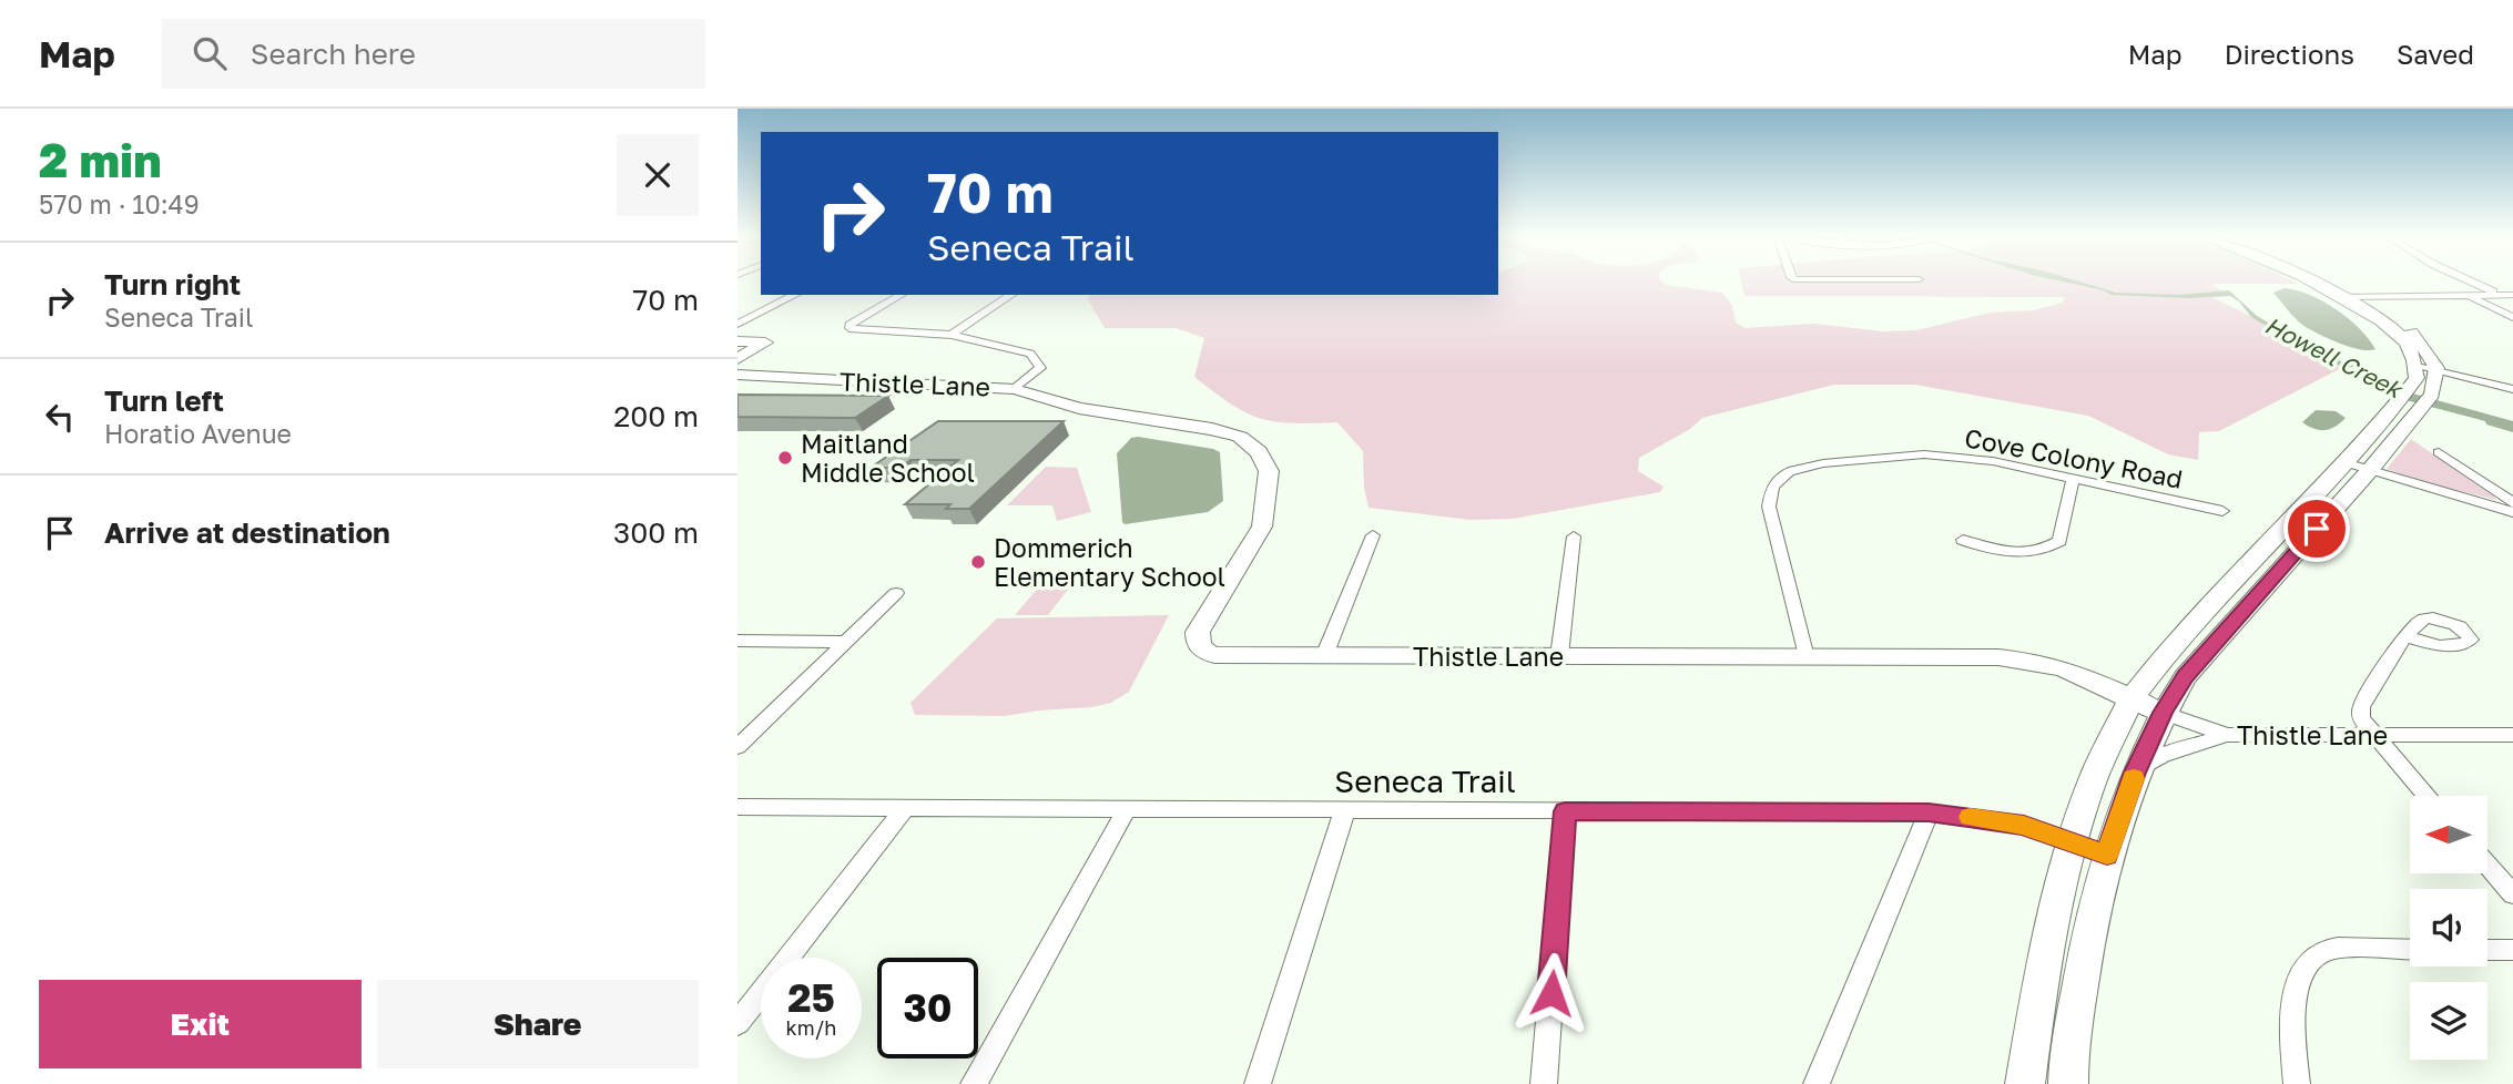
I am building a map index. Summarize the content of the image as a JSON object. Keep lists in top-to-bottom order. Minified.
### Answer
{"streets":{"main road":["Thistle Lane"],"street":["Cove Colony Road","Seneca Trail"]},"crossings":[["Thistle Lane","Cove Colony Road"]],"water":["Howell Creek"],"places":["Maitland Middle School","Dommerich Elementary School"],"north":"left","page":{"header":"Map","search":"Search here","nav":["Map","Directions","Saved"],"heading":["2 min","570 m · 10:49"],"turn":["70 m","Seneca Trail"],"list":[{"name":"Turn right","note":"Seneca Trail","value":"70 m"},{"name":"Turn left","note":"Horatio Avenue","value":"200 m"},{"name":"Arrive at destination","value":"300 m"}],"speed":"25 km/h","limit":"30","buttons":["Exit","Share"]}}
